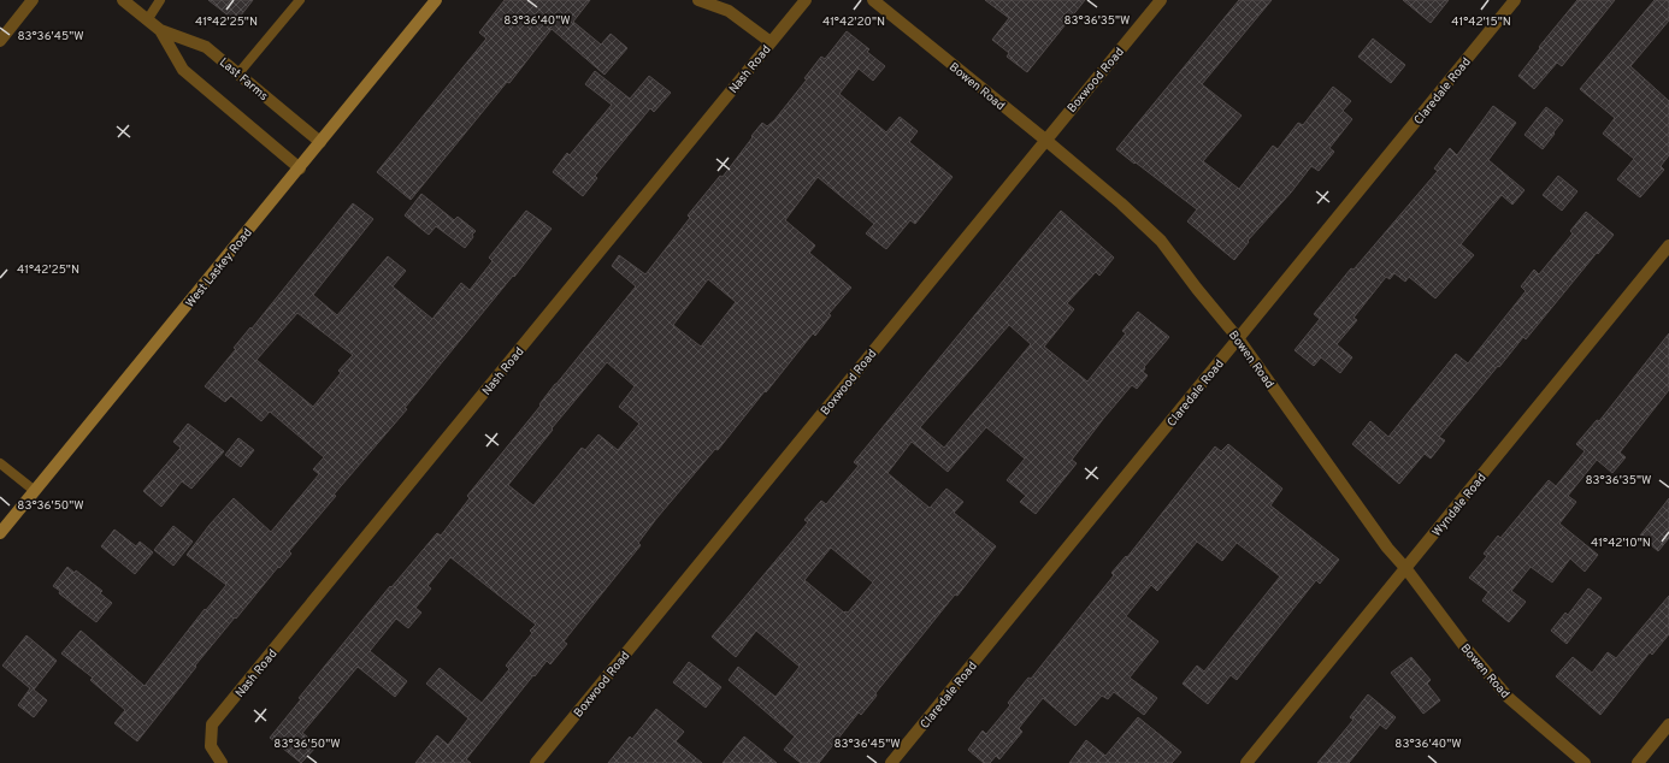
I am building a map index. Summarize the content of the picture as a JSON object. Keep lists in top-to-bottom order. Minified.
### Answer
{"streets":{"main road":["West Laskey Road"],"street":["Nash Road","Last Farms","Boxwood Road","Bowen Road","Claredale Road","Wyndale Road"]},"crossings":[["Last Farms","West Laskey Road"],["Boxwood Road","Bowen Road"],["Bowen Road","Claredale Road"],["Bowen Road","Wyndale Road"]],"coordinates":["83°36'40\"W","83°36'35\"W","41°42'25\"N","41°42'20\"N","41°42'15\"N","83°36'45\"W","83°36'50\"W","41°42'10\"N"]}
